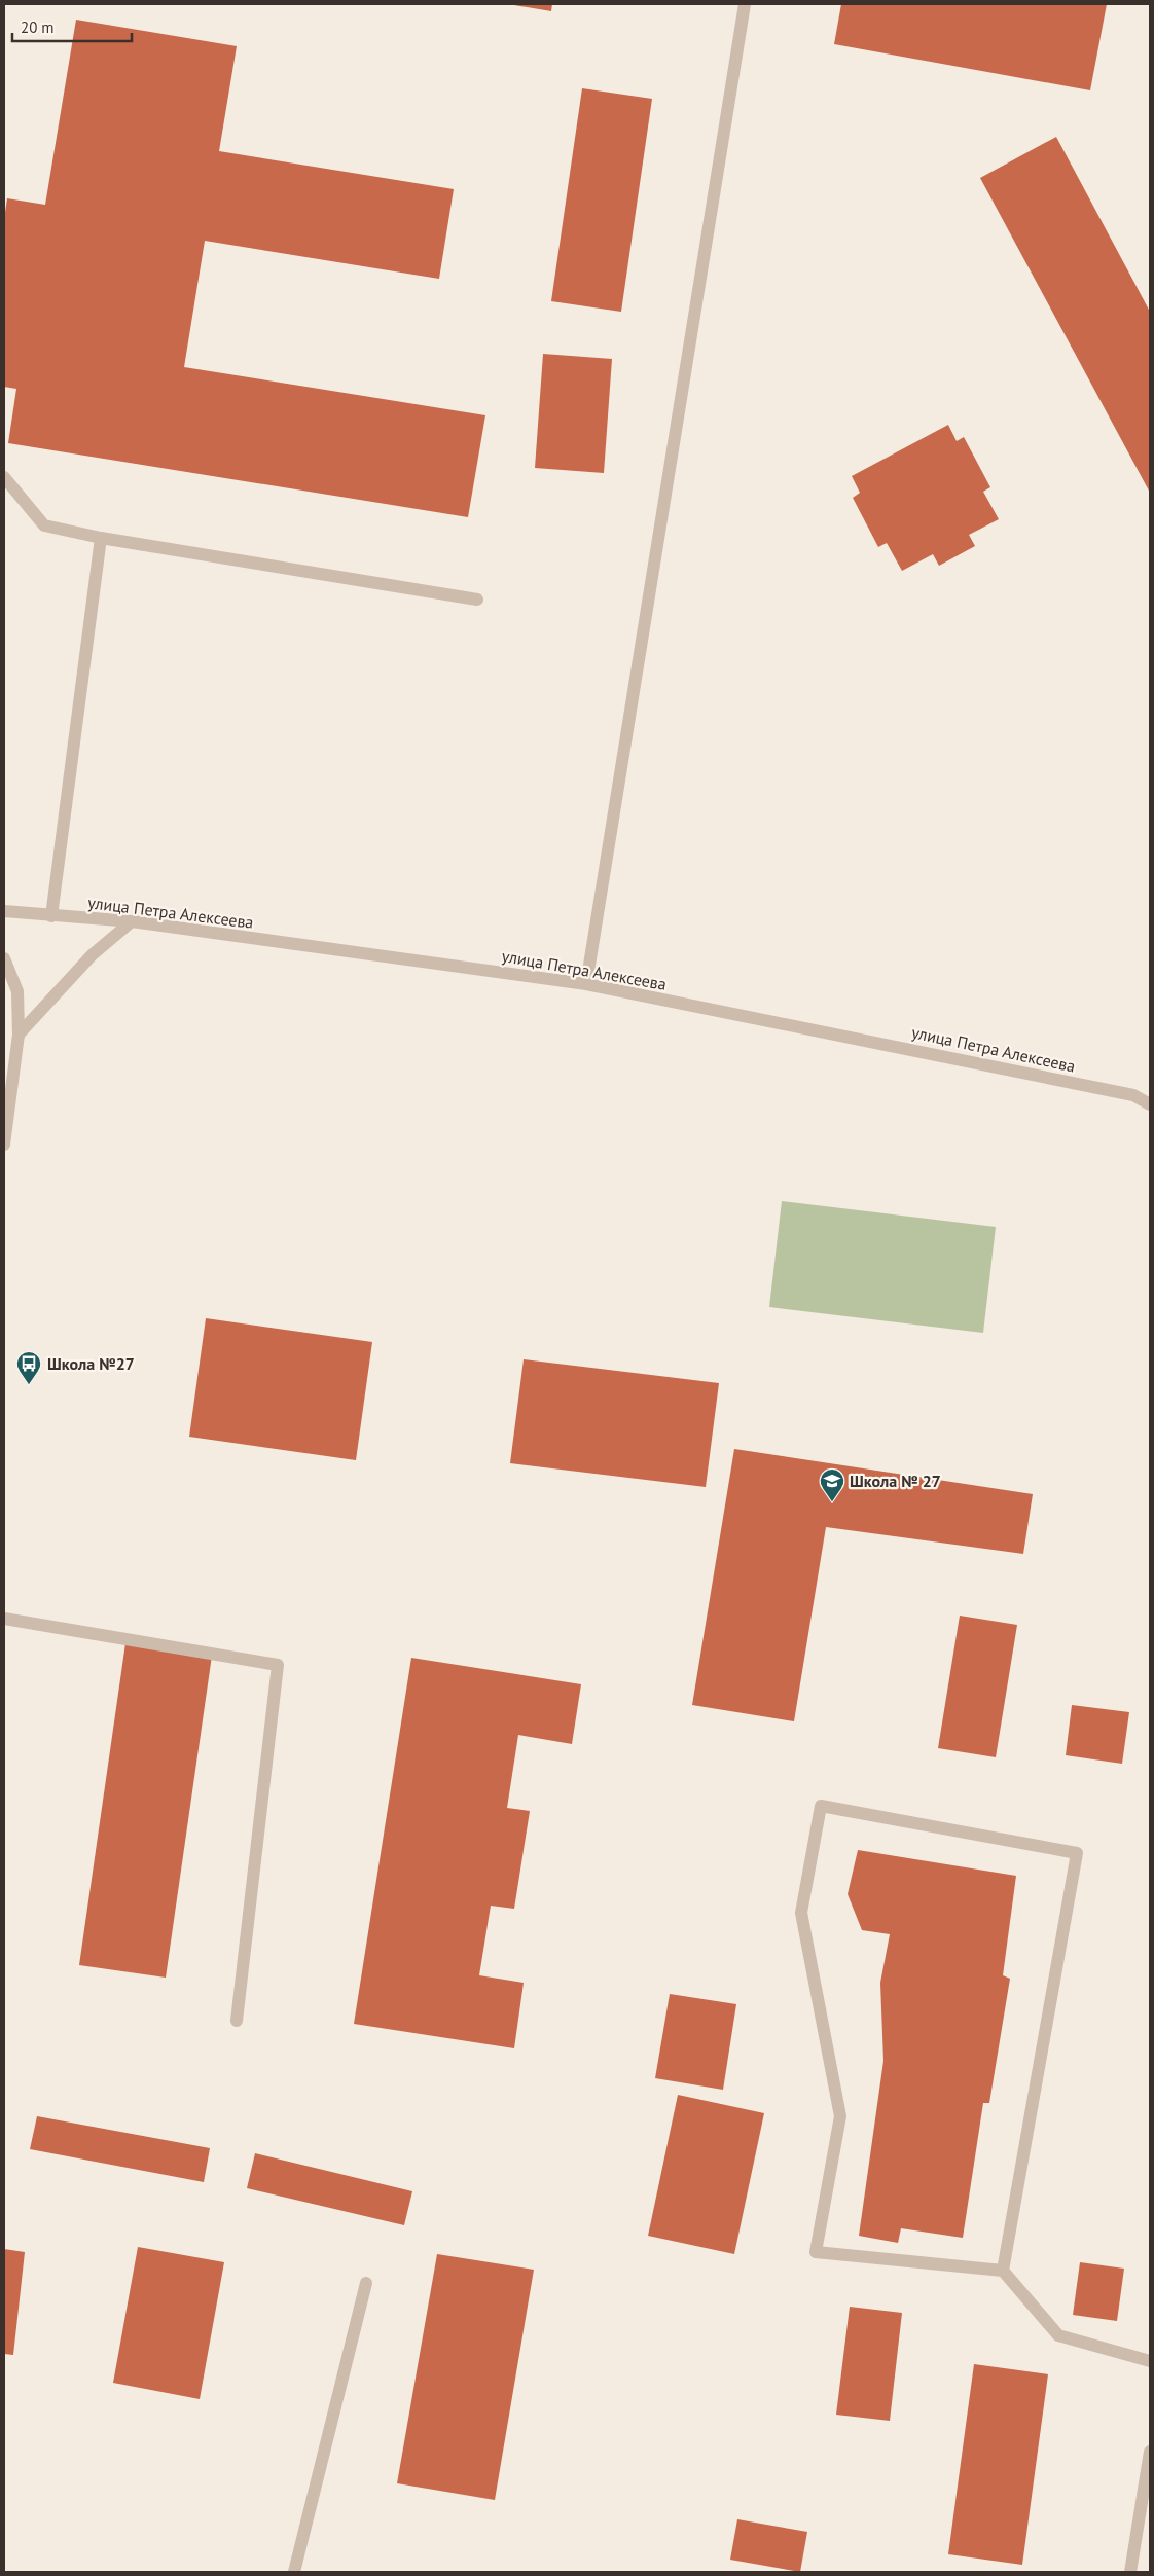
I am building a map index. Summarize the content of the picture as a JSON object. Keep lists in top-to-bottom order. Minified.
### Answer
{"streets":{"street":["улица Петра Алексеева"]},"places":{"bus stop":["Школа №27"],"school or university":["Школа № 27"]},"scale_bar":"20 m"}
